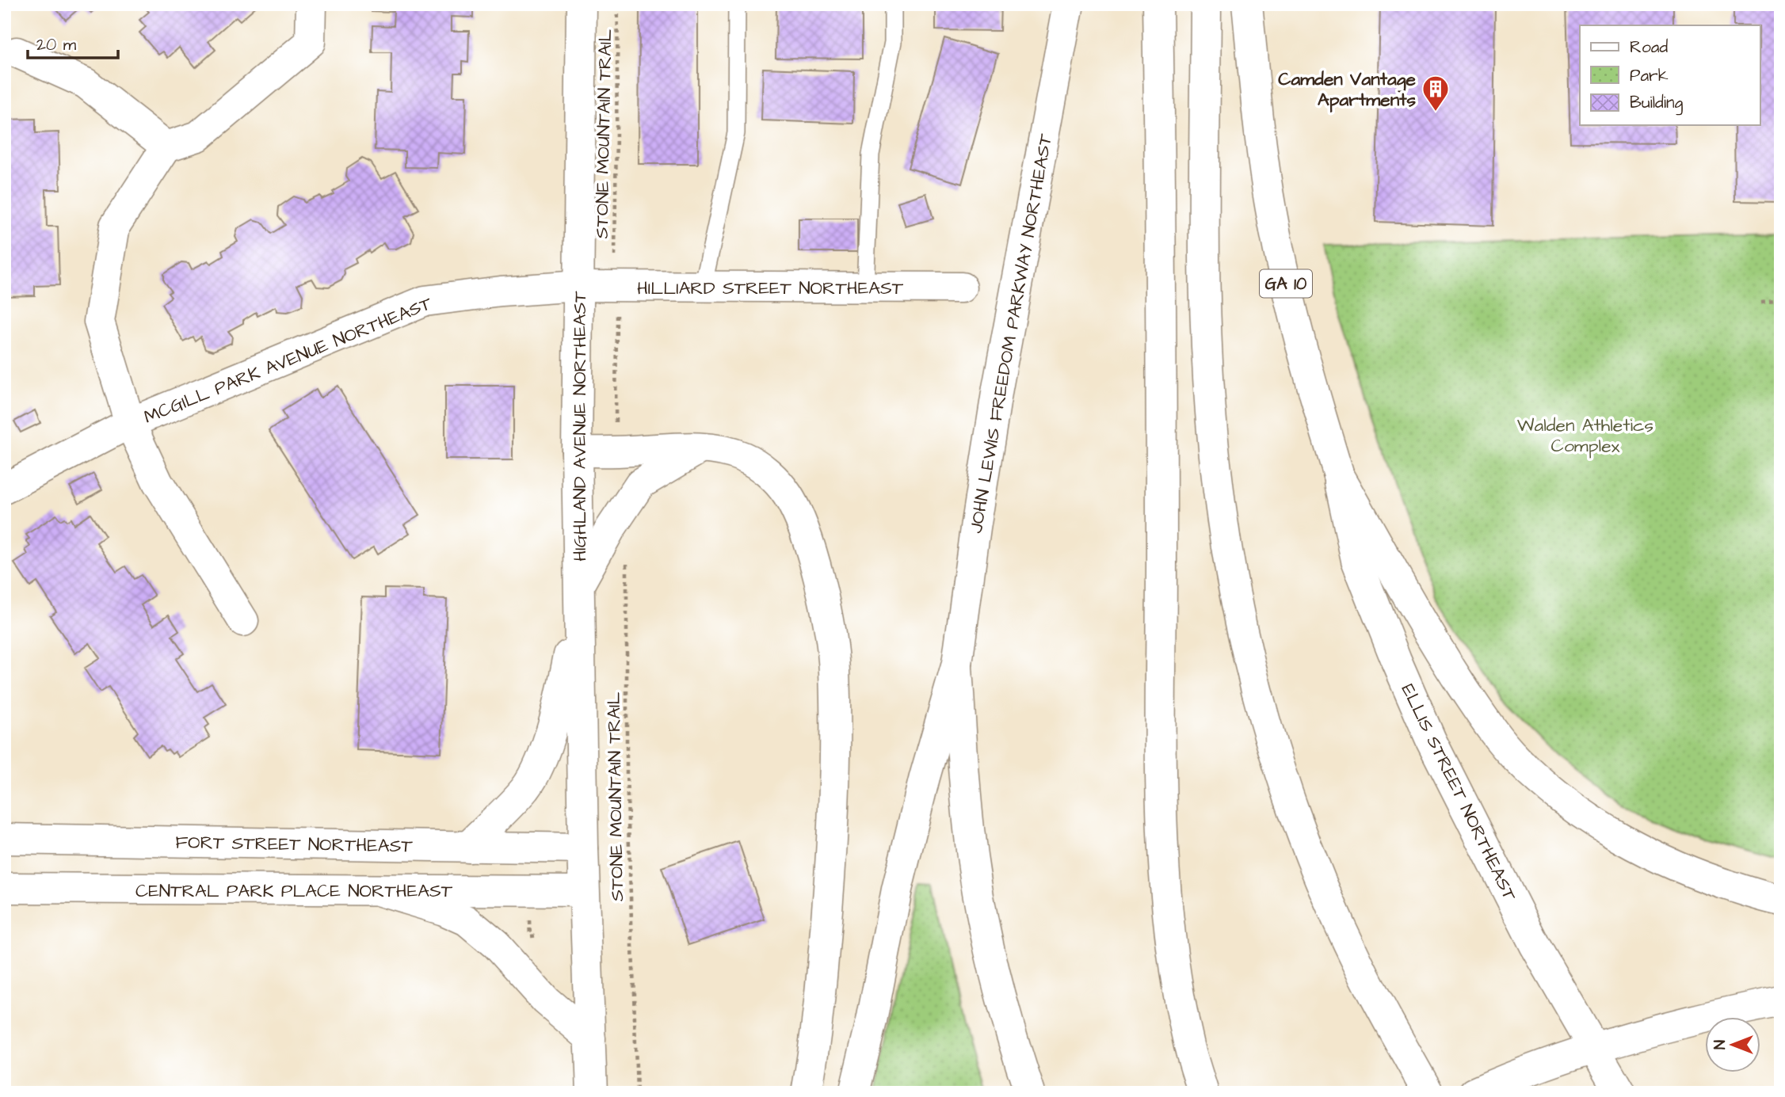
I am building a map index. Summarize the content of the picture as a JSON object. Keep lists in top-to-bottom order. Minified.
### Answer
{"streets":{"main road":["GA 10","HILLIARD STREET NORTHEAST","JOHN LEWIS FREEDOM PARKWAY NORTHEAST","MCGILL PARK AVENUE NORTHEAST","HIGHLAND AVENUE NORTHEAST","ELLIS STREET NORTHEAST","FORT STREET NORTHEAST","CENTRAL PARK PLACE NORTHEAST"],"path":["STONE MOUNTAIN TRAIL"]},"crossings":[["GA 10","ELLIS STREET NORTHEAST"],["HILLIARD STREET NORTHEAST","MCGILL PARK AVENUE NORTHEAST"],["HILLIARD STREET NORTHEAST","HIGHLAND AVENUE NORTHEAST"],["MCGILL PARK AVENUE NORTHEAST","HIGHLAND AVENUE NORTHEAST"],["HIGHLAND AVENUE NORTHEAST","FORT STREET NORTHEAST"],["HIGHLAND AVENUE NORTHEAST","CENTRAL PARK PLACE NORTHEAST"]],"parks":["Walden Athletics Complex"],"places":{"building":["Camden Vantage Apartments"]},"legend":["Road","Park","Building"],"scale_bar":"20 m","north":"left"}
